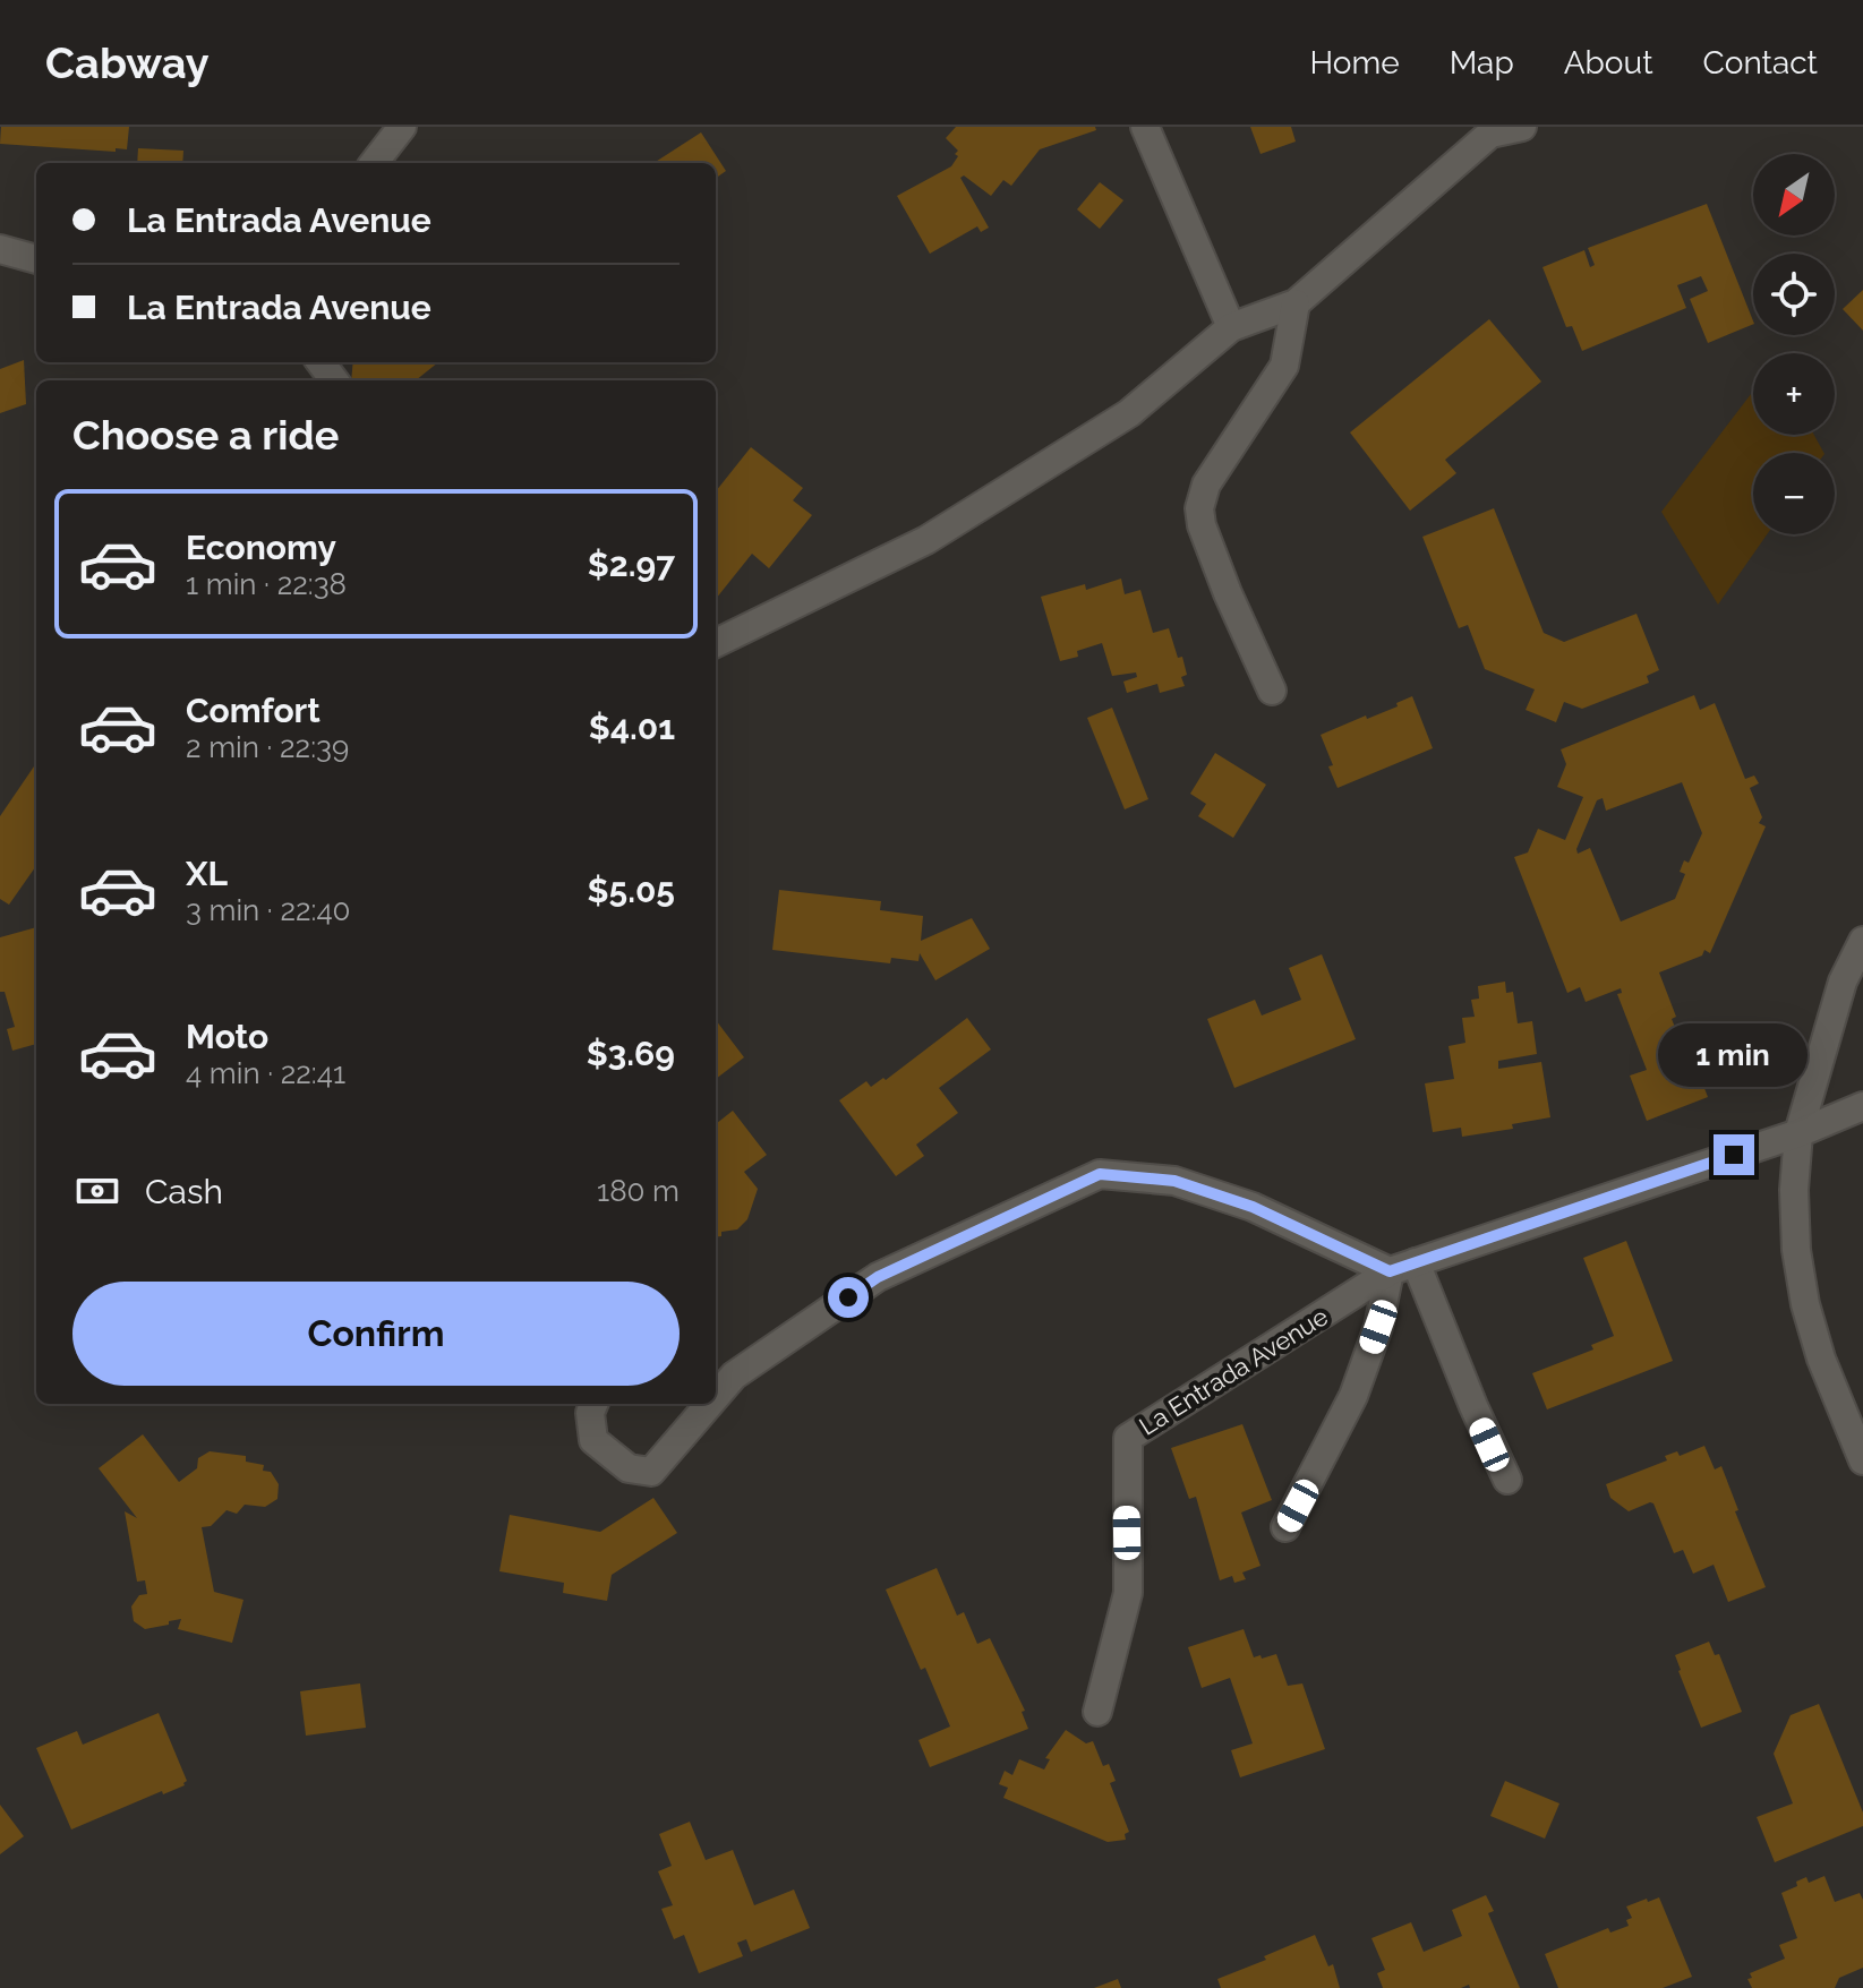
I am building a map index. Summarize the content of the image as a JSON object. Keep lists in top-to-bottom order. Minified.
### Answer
{"streets":{"street":["La Entrada Avenue"]},"north":"bottom left","page":{"header":"Cabway","nav":["Home","Map","About","Contact"],"map_buttons":["+","−"],"banner":["La Entrada Avenue","La Entrada Avenue"],"heading":"Choose a ride","list":[{"name":"Economy","note":"1 min · 22:38","value":"$2.97"},{"name":"Comfort","note":"2 min · 22:39","value":"$4.01"},{"name":"XL","note":"3 min · 22:40","value":"$5.05"},{"name":"Moto","note":"4 min · 22:41","value":"$3.69"}],"bubble":"1 min","pay":["Cash","180 m"],"buttons":"Confirm"}}
